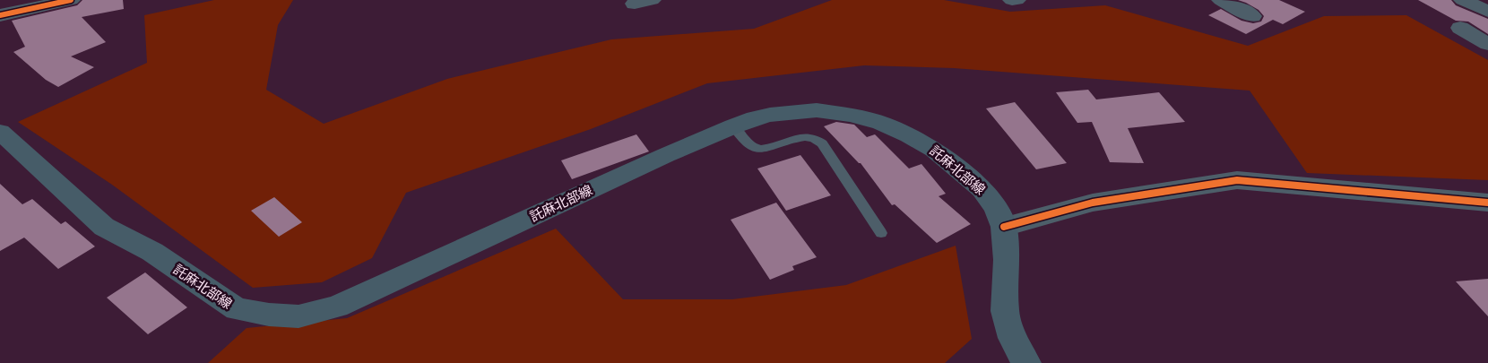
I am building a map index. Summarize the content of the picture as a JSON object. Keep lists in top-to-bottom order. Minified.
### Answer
{"streets":{"main road":["託麻北部線"]}}
